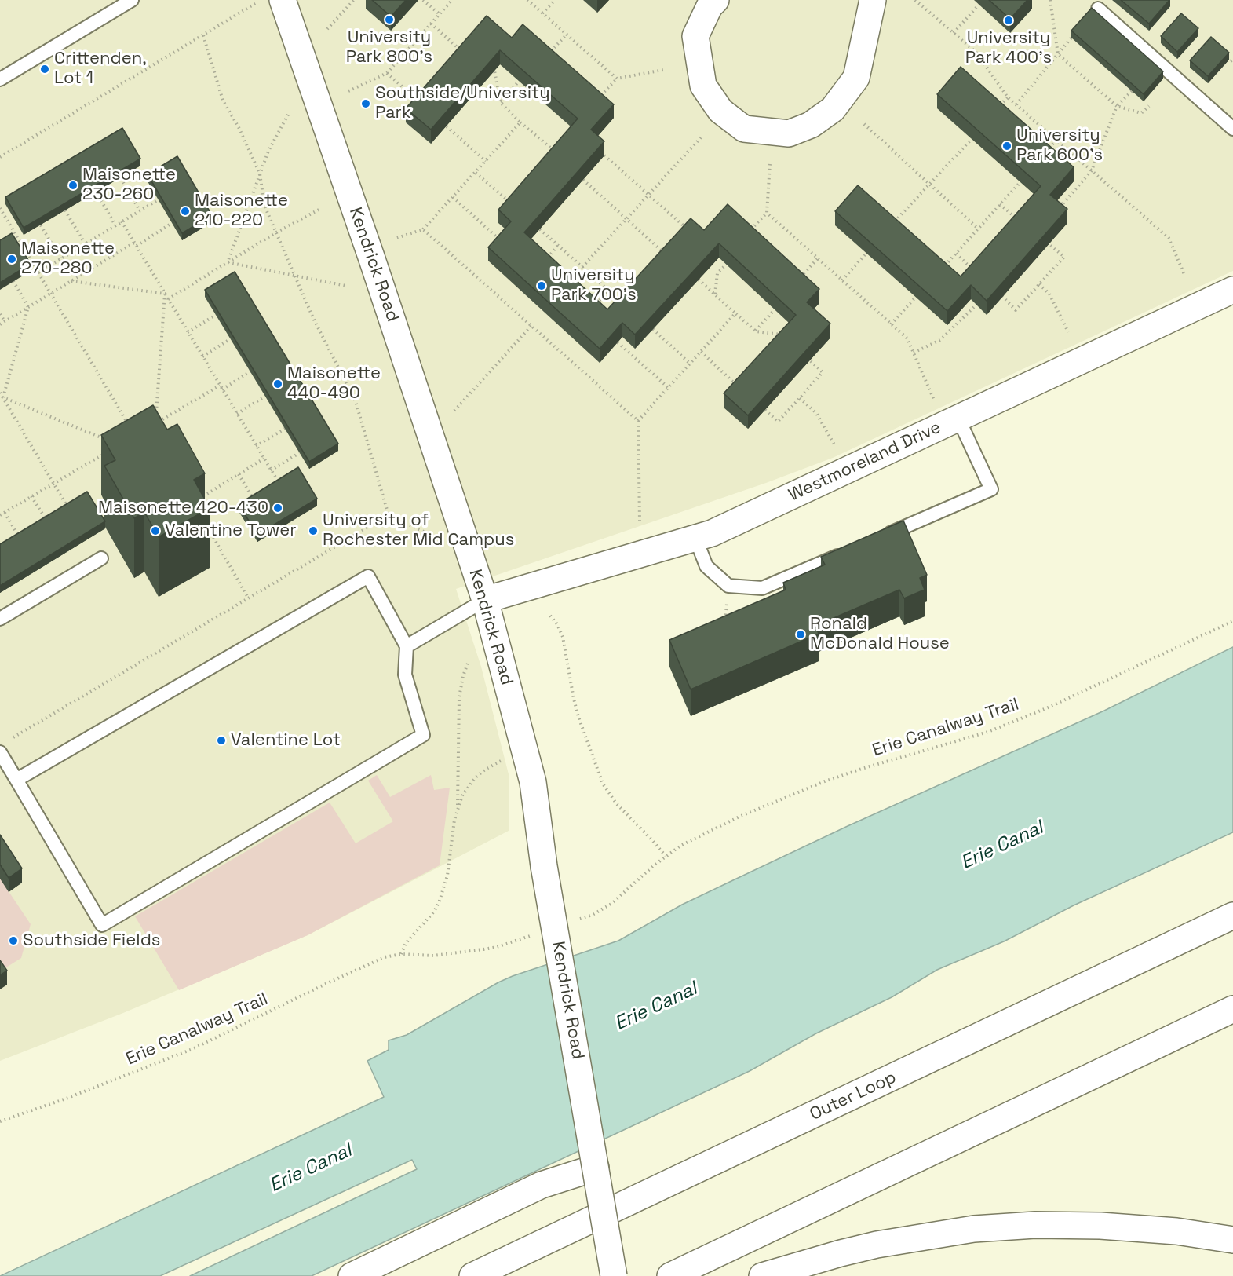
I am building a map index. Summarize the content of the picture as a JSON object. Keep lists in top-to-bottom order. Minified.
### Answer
{"streets":{"main road":["Kendrick Road","Westmoreland Drive","Outer Loop"],"path":["Erie Canalway Trail"]},"crossings":[["Kendrick Road","Westmoreland Drive"]],"water":["Erie Canal"],"places":["University Park 800's","University Park 400's","Crittenden, Lot 1","Southside/University Park","University Park 600's","Maisonette 230-260","Maisonette 210-220","Maisonette 270-280","University Park 700's","Maisonette 440-490","Maisonette 420-430","Valentine Tower","University of Rochester Mid Campus","Ronald McDonald House","Valentine Lot","Southside Fields"]}
